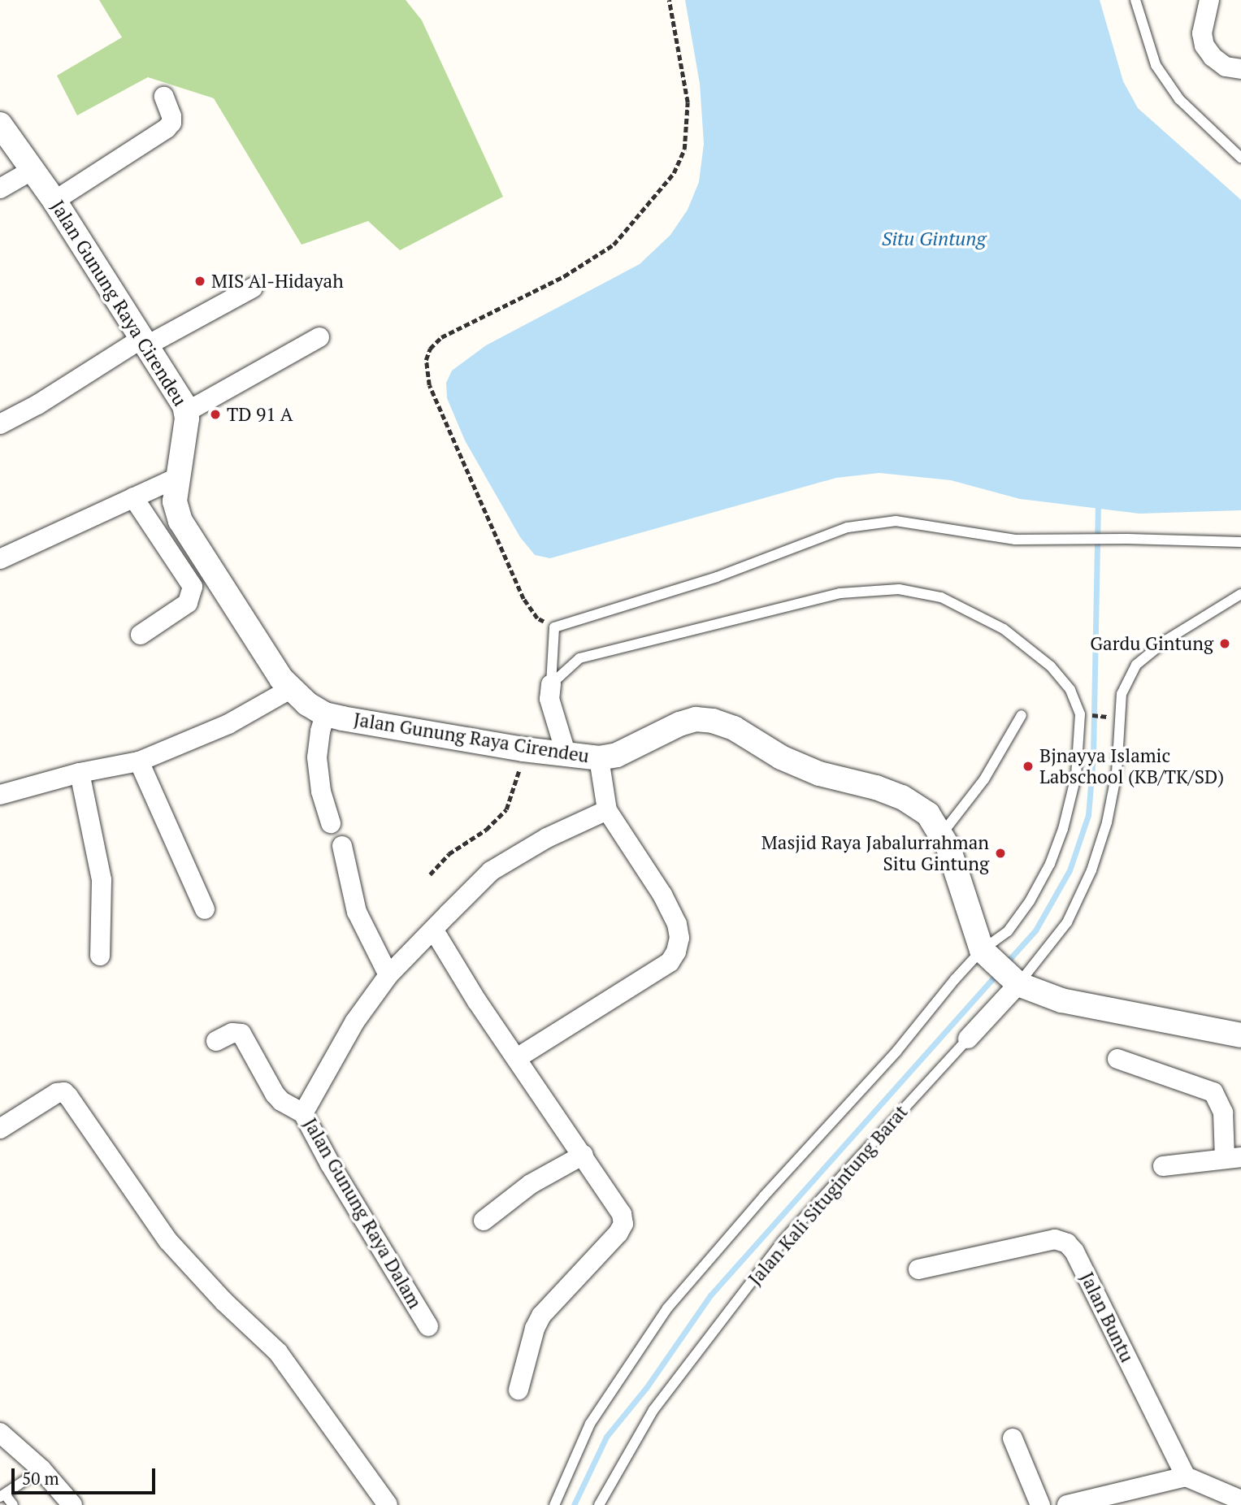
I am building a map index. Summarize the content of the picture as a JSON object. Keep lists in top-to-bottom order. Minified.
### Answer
{"streets":{"street":["Jalan Gunung Raya Cirendeu","Jalan Kali Situgintung Barat","Jalan Gunung Raya Dalam","Jalan Buntu"]},"crossings":[["Jalan Gunung Raya Cirendeu","Jalan Kali Situgintung Barat"]],"water":["Situ Gintung"],"places":["MIS Al-Hidayah","TD 91 A","Gardu Gintung","Bjnayya Islamic Labschool (KB/TK/SD)","Masjid Raya Jabalurrahman Situ Gintung"],"scale_bar":"50 m"}
